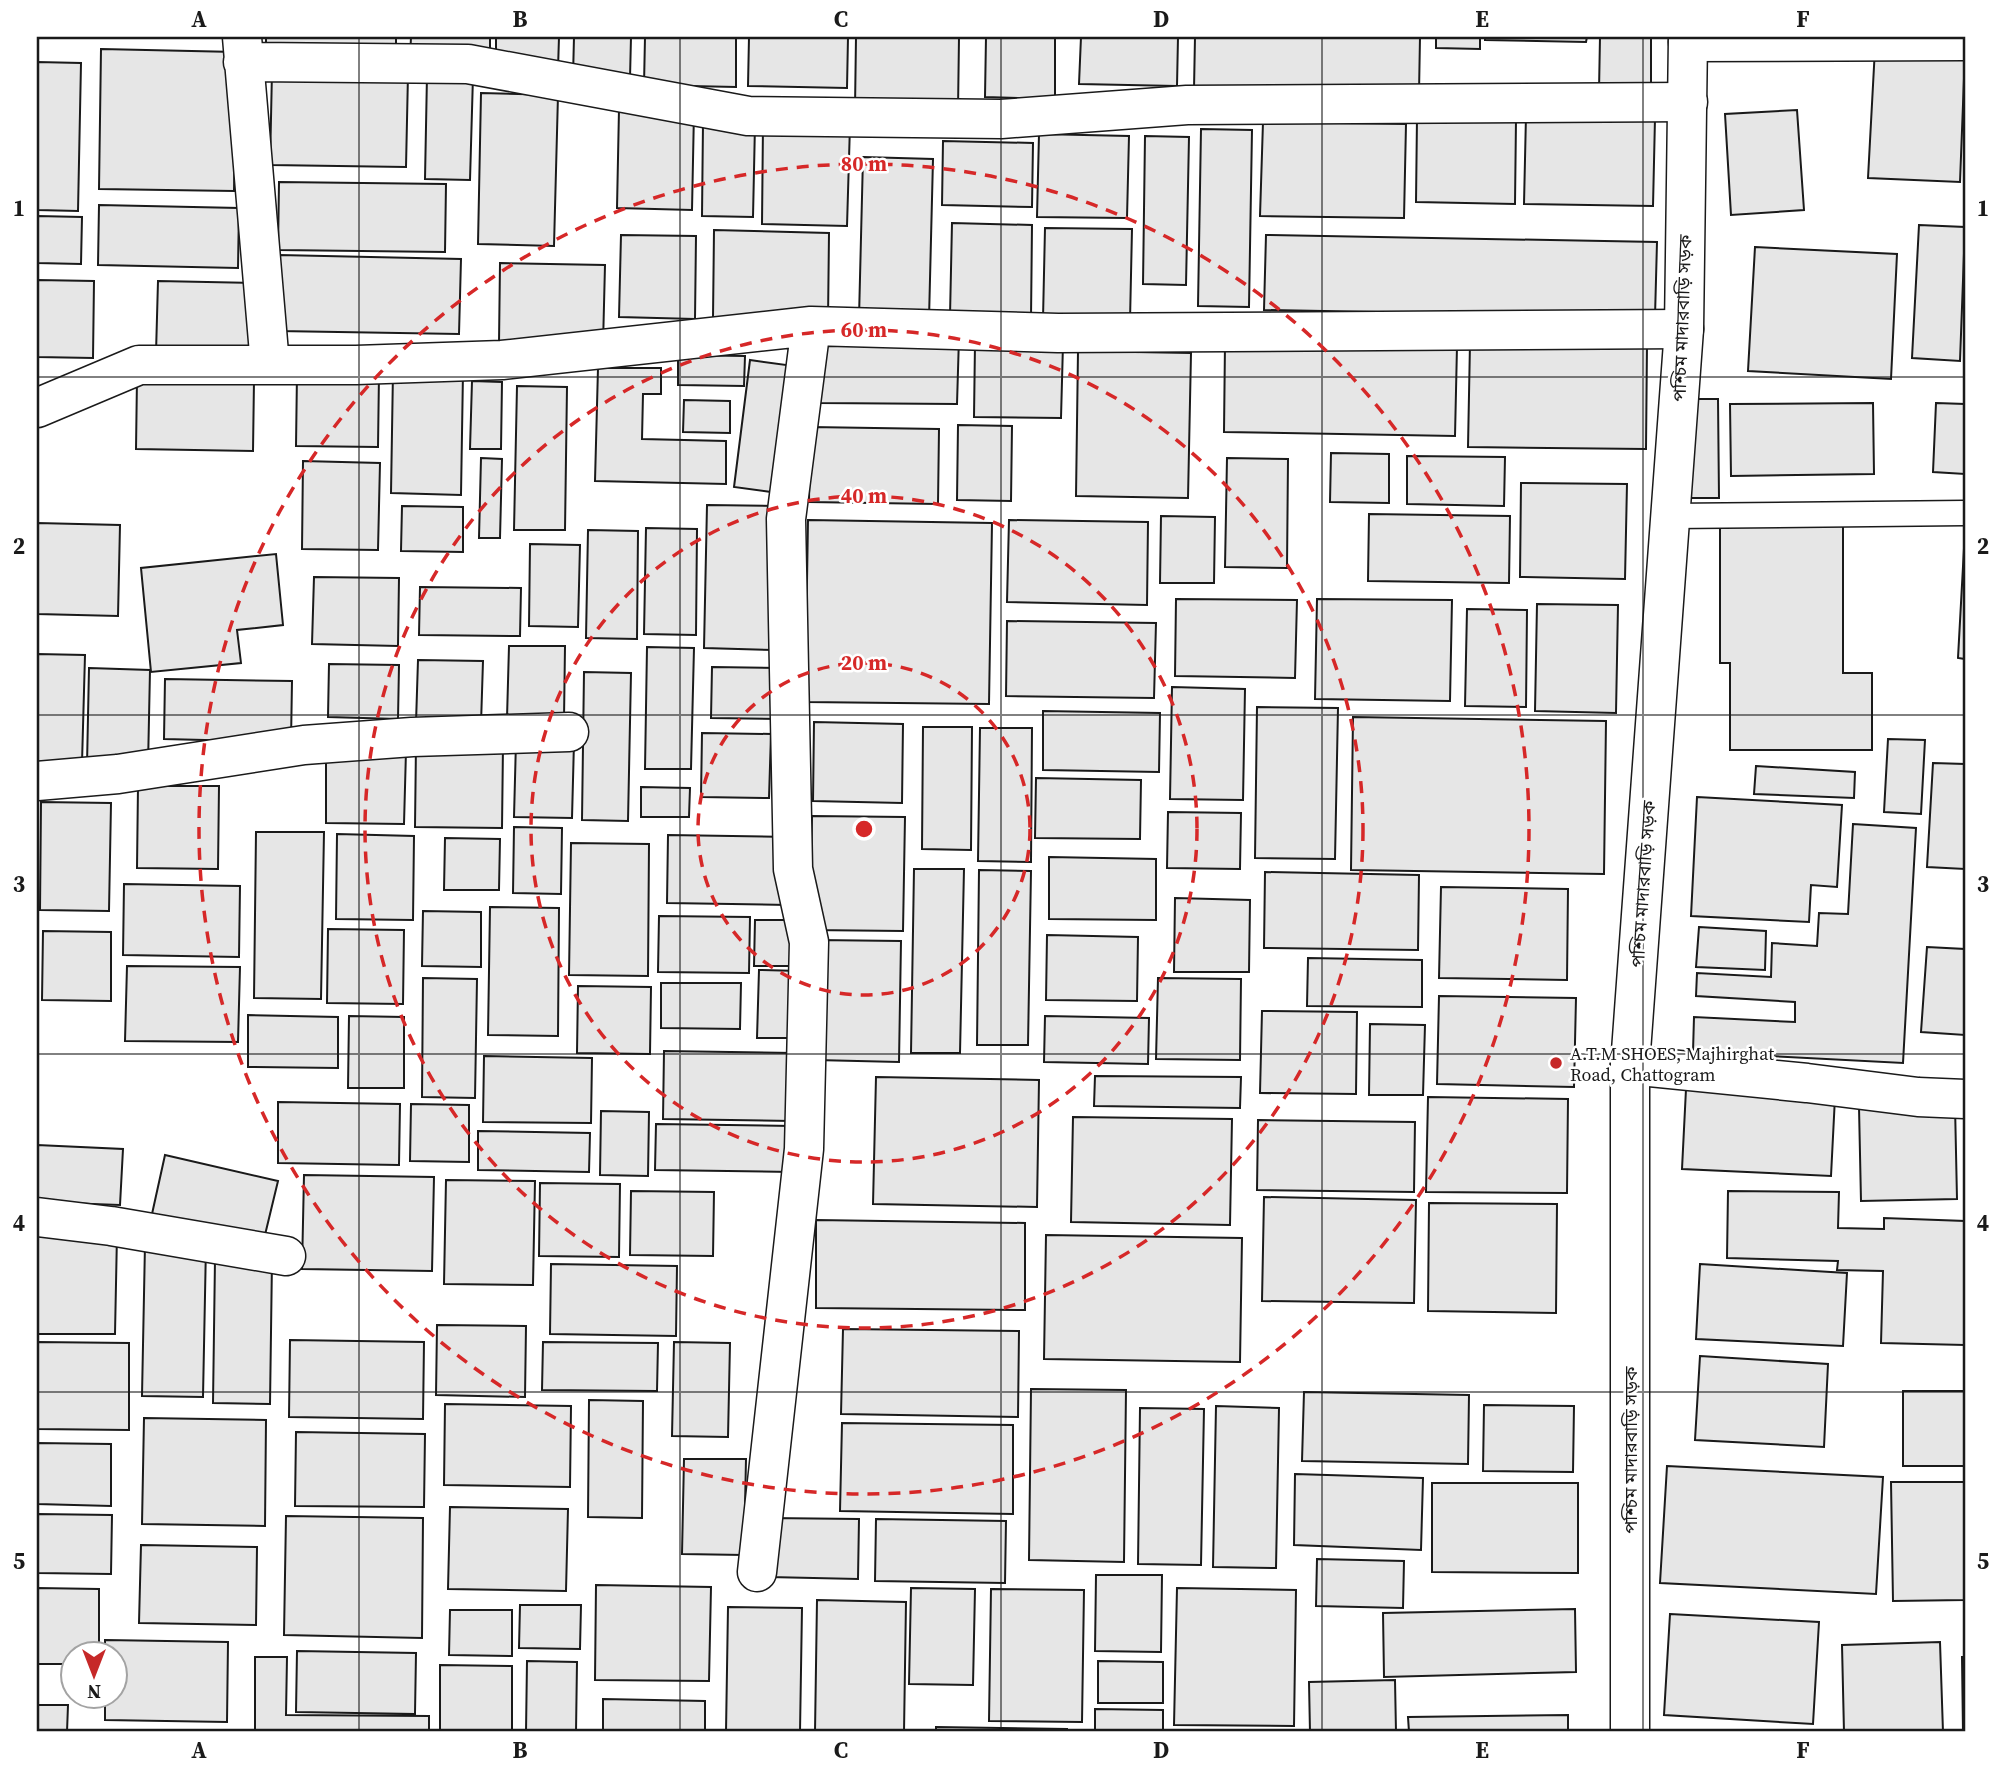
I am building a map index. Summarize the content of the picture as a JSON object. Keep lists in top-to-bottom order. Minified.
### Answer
{"streets":{"street":["পশ্চিম মাদারবাড়ি সড়ক"]},"places":["A.T.M SHOES, Majhirghat Road, Chattogram"],"north":"bottom","grid":{"columns":["A","B","C","D","E","F"],"rows":["1","2","3","4","5"]},"rings":["80 m","60 m","40 m","20 m"]}
